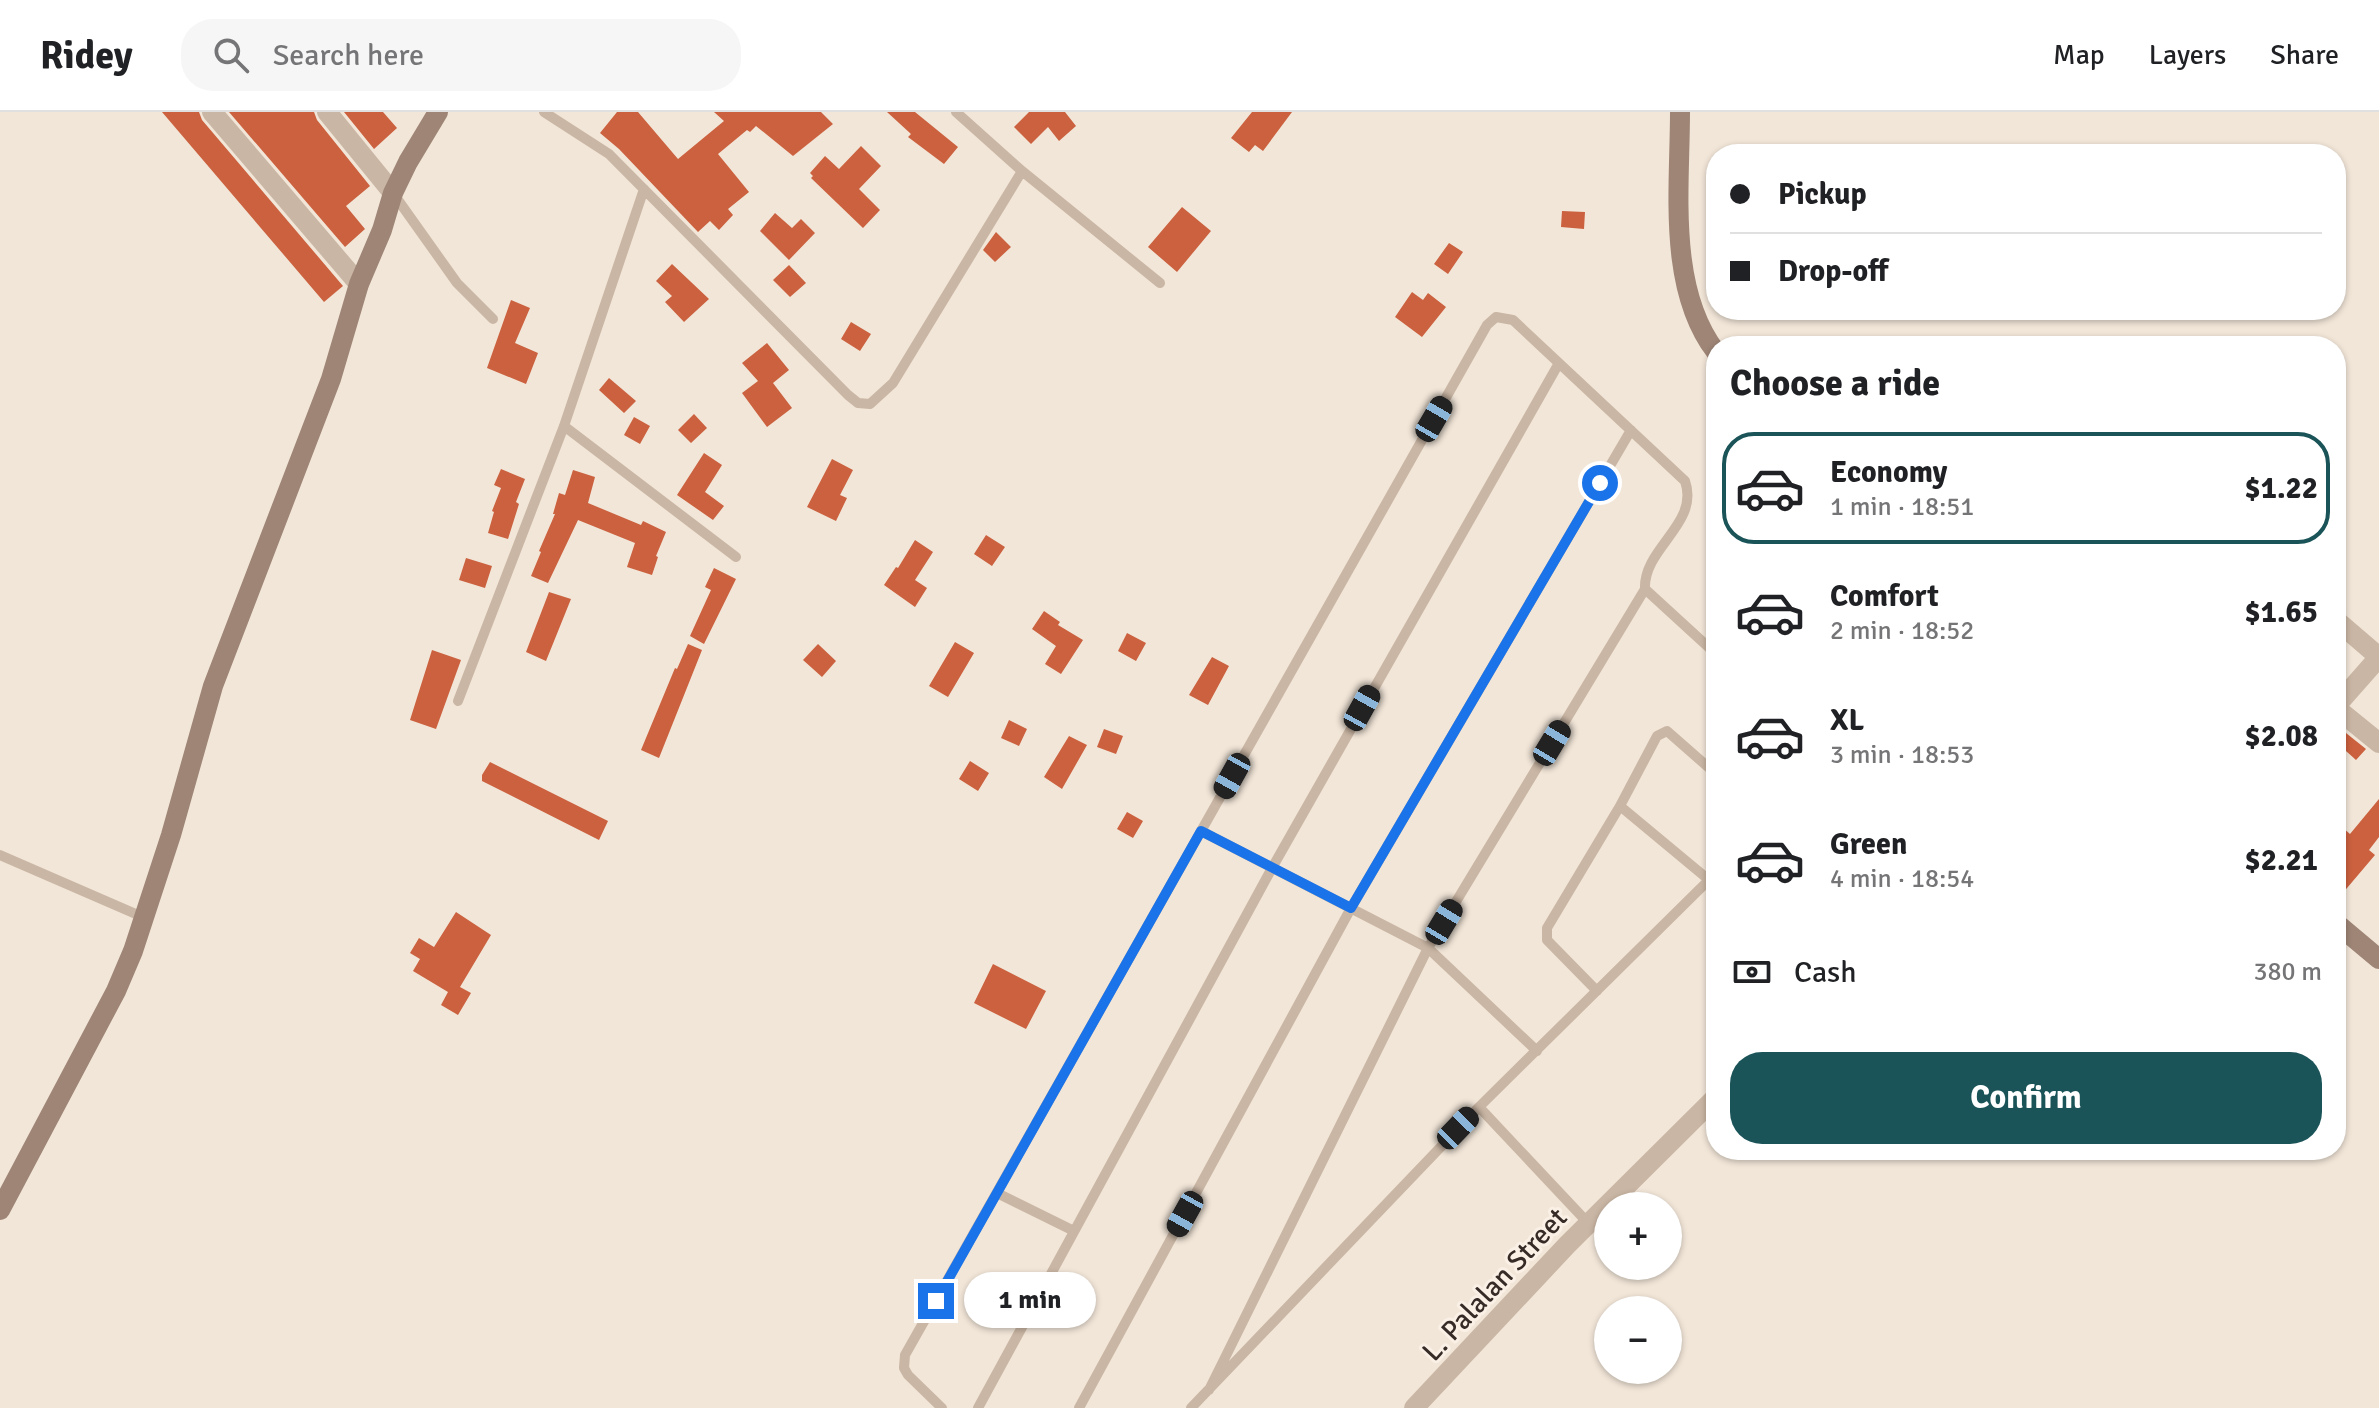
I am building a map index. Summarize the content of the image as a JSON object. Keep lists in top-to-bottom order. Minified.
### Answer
{"streets":{"street":["L. Palalan Street"]},"page":{"header":"Ridey","search":"Search here","nav":["Map","Layers","Share"],"banner":["Pickup","Drop-off"],"heading":"Choose a ride","list":[{"name":"Economy","note":"1 min · 18:51","value":"$1.22"},{"name":"Comfort","note":"2 min · 18:52","value":"$1.65"},{"name":"XL","note":"3 min · 18:53","value":"$2.08"},{"name":"Green","note":"4 min · 18:54","value":"$2.21"}],"pay":["Cash","380 m"],"buttons":"Confirm","map_buttons":["+","−"],"bubble":"1 min"}}
